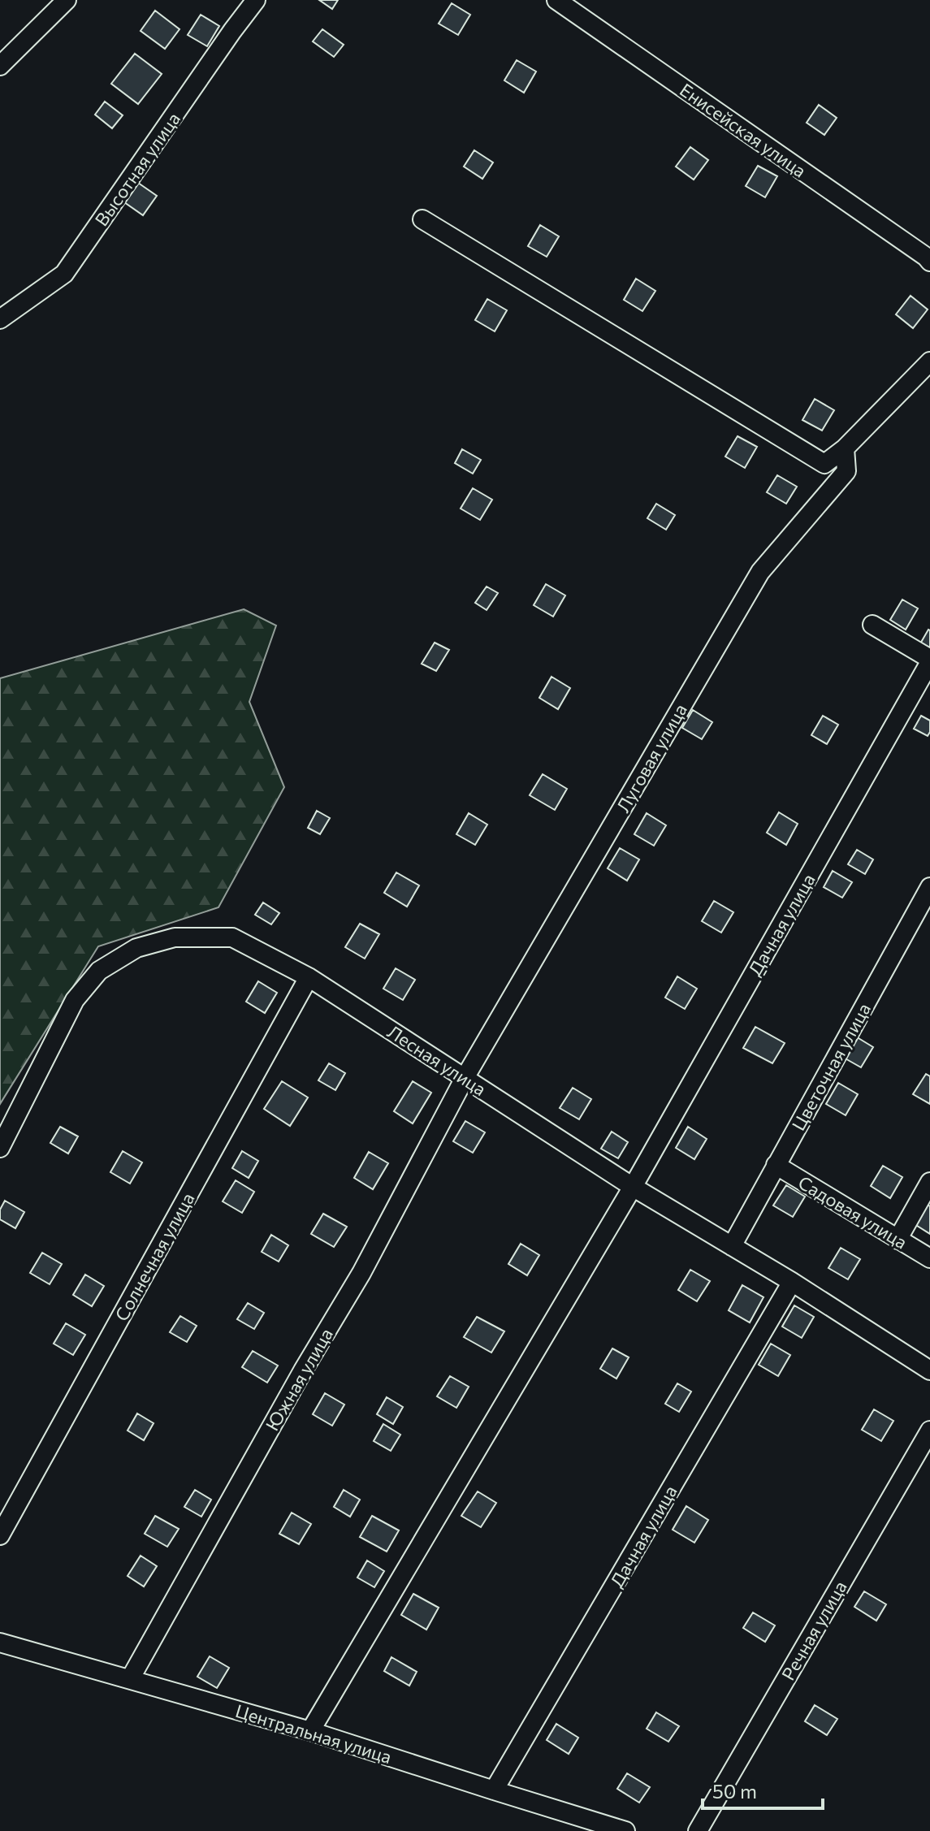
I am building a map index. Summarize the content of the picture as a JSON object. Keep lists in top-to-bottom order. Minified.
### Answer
{"streets":{"street":["Енисейская улица","Высотная улица","Луговая улица","Дачная улица","Лесная улица","Цветочная улица","Садовая улица","Солнечная улица","Южная улица","Речная улица","Центральная улица"]},"crossings":[["Луговая улица","Лесная улица"],["Луговая улица","Южная улица"],["Дачная улица","Лесная улица"],["Дачная улица","Центральная улица"],["Лесная улица","Цветочная улица"],["Лесная улица","Солнечная улица"],["Лесная улица","Южная улица"],["Цветочная улица","Садовая улица"],["Южная улица","Центральная улица"]],"scale_bar":"50 m"}
